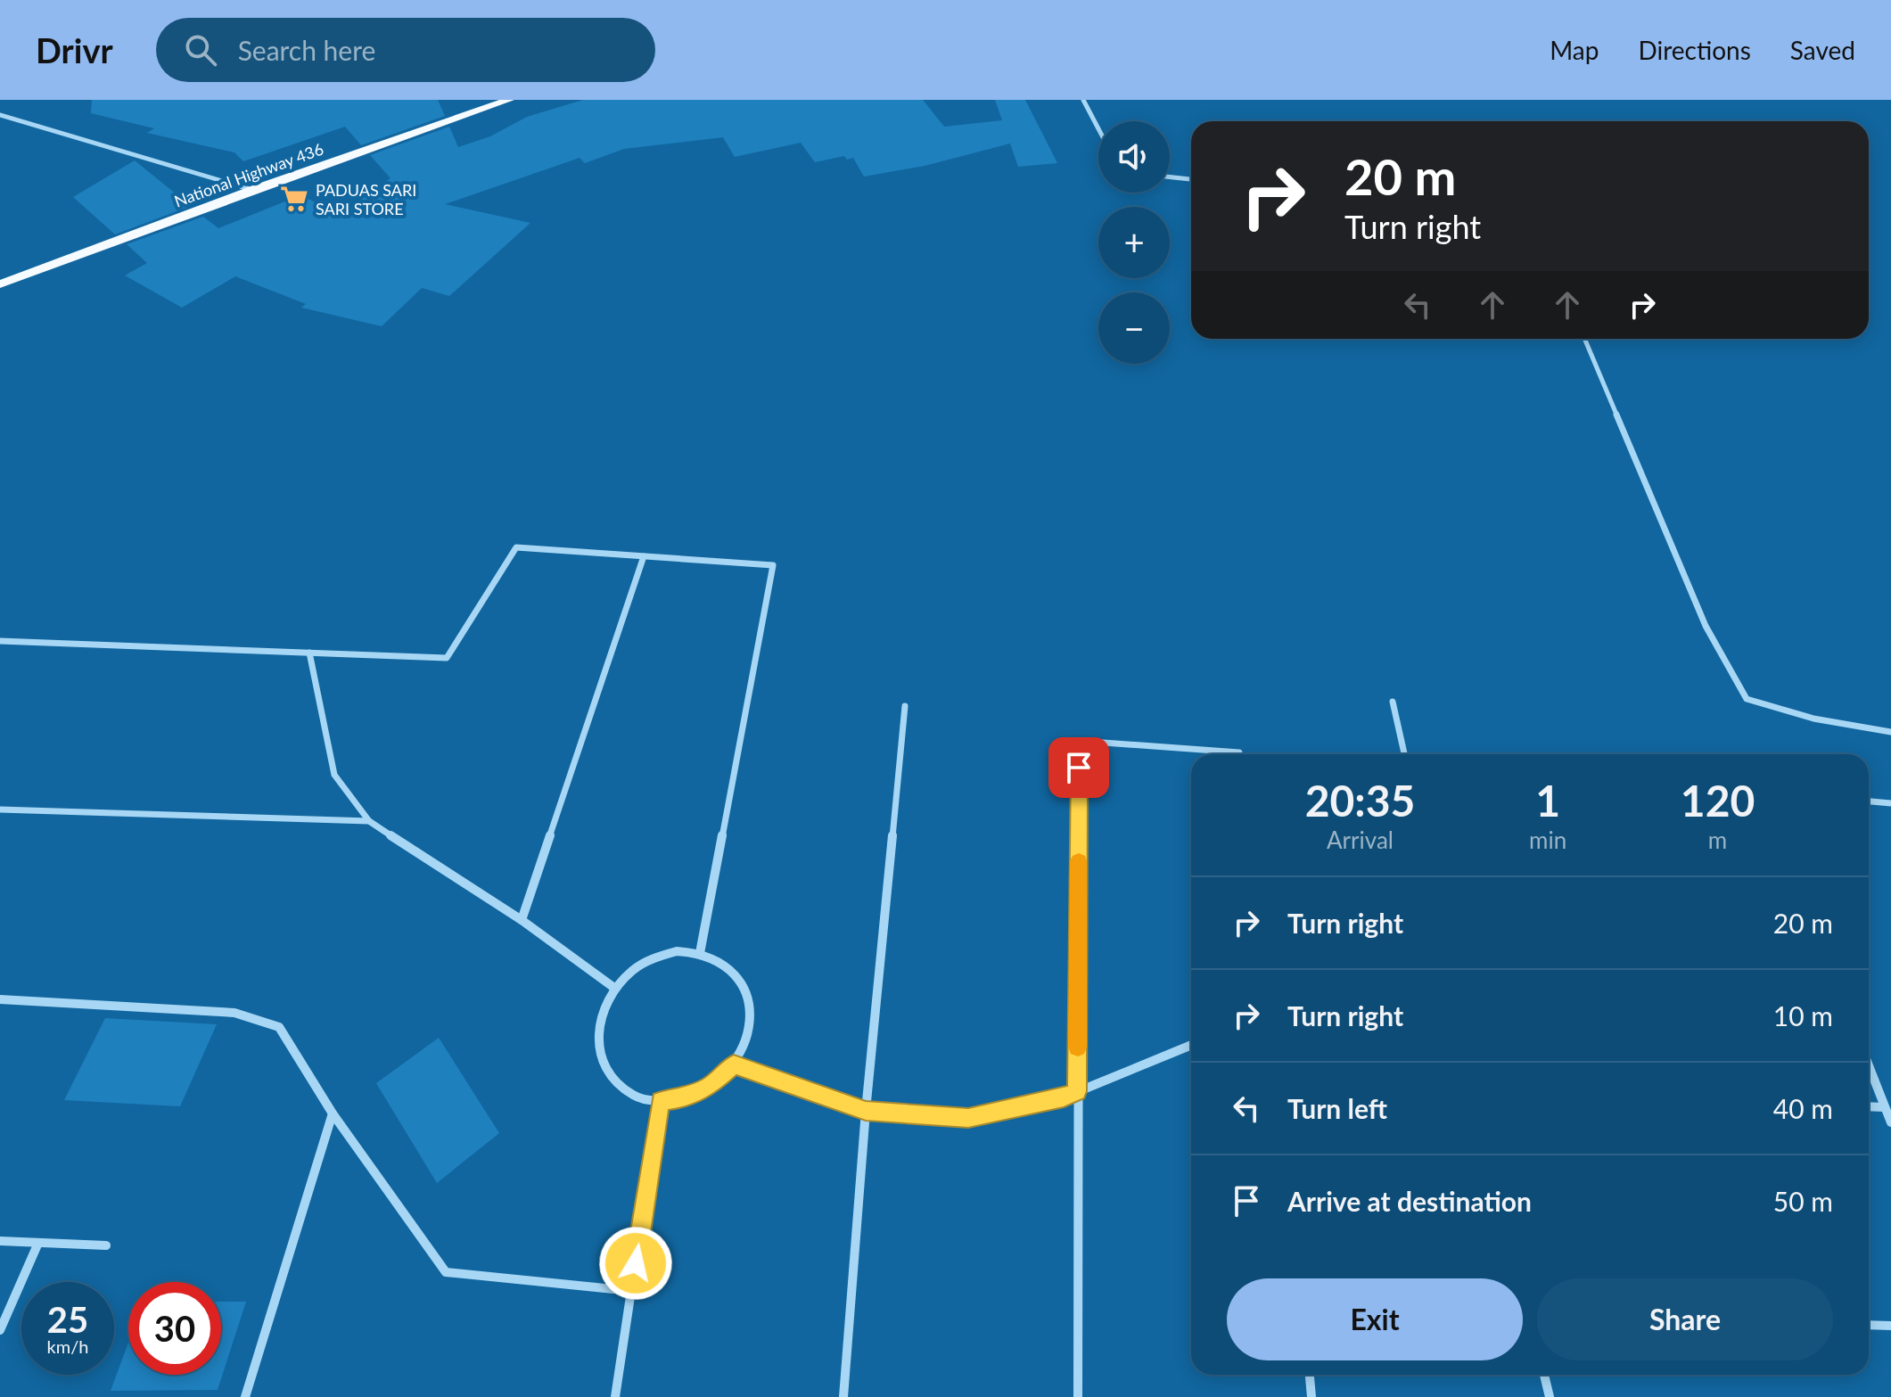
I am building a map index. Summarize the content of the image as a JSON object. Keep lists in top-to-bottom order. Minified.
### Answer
{"streets":{"main road":["National Highway 436"]},"places":{"supermarket":["PADUAS SARI SARI STORE"]},"page":{"header":"Drivr","search":"Search here","nav":["Map","Directions","Saved"],"map_buttons":["+","−"],"turn":["20 m","Turn right"],"eta":["20:35","Arrival","1","min","120","m"],"list":[{"name":"Turn right","value":"20 m"},{"name":"Turn right","value":"10 m"},{"name":"Turn left","value":"40 m"},{"name":"Arrive at destination","value":"50 m"}],"buttons":["Exit","Share"],"speed":"25 km/h","limit":"30"}}
